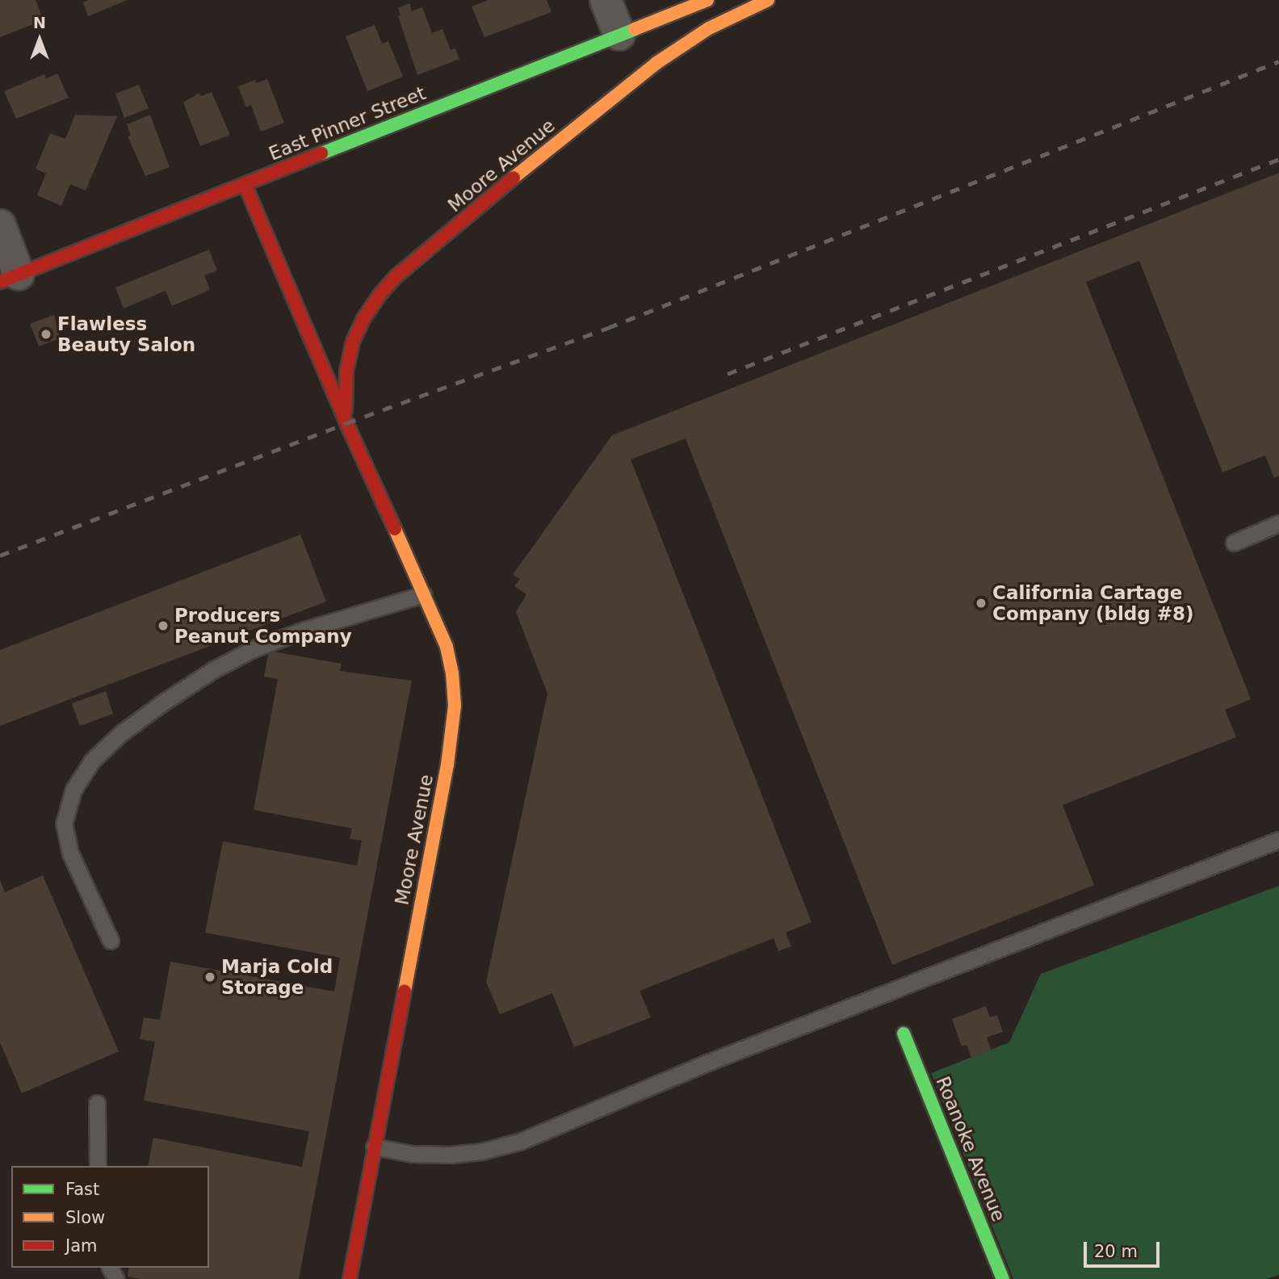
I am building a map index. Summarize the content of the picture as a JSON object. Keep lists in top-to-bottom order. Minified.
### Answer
{"streets":{"street":["East Pinner Street","Moore Avenue","Roanoke Avenue"]},"crossings":[["East Pinner Street","Moore Avenue"]],"places":["Flawless Beauty Salon","California Cartage Company (bldg #8)","Producers Peanut Company","Marja Cold Storage"],"legend":["Fast","Slow","Jam"],"scale_bar":"20 m","north":"top"}
